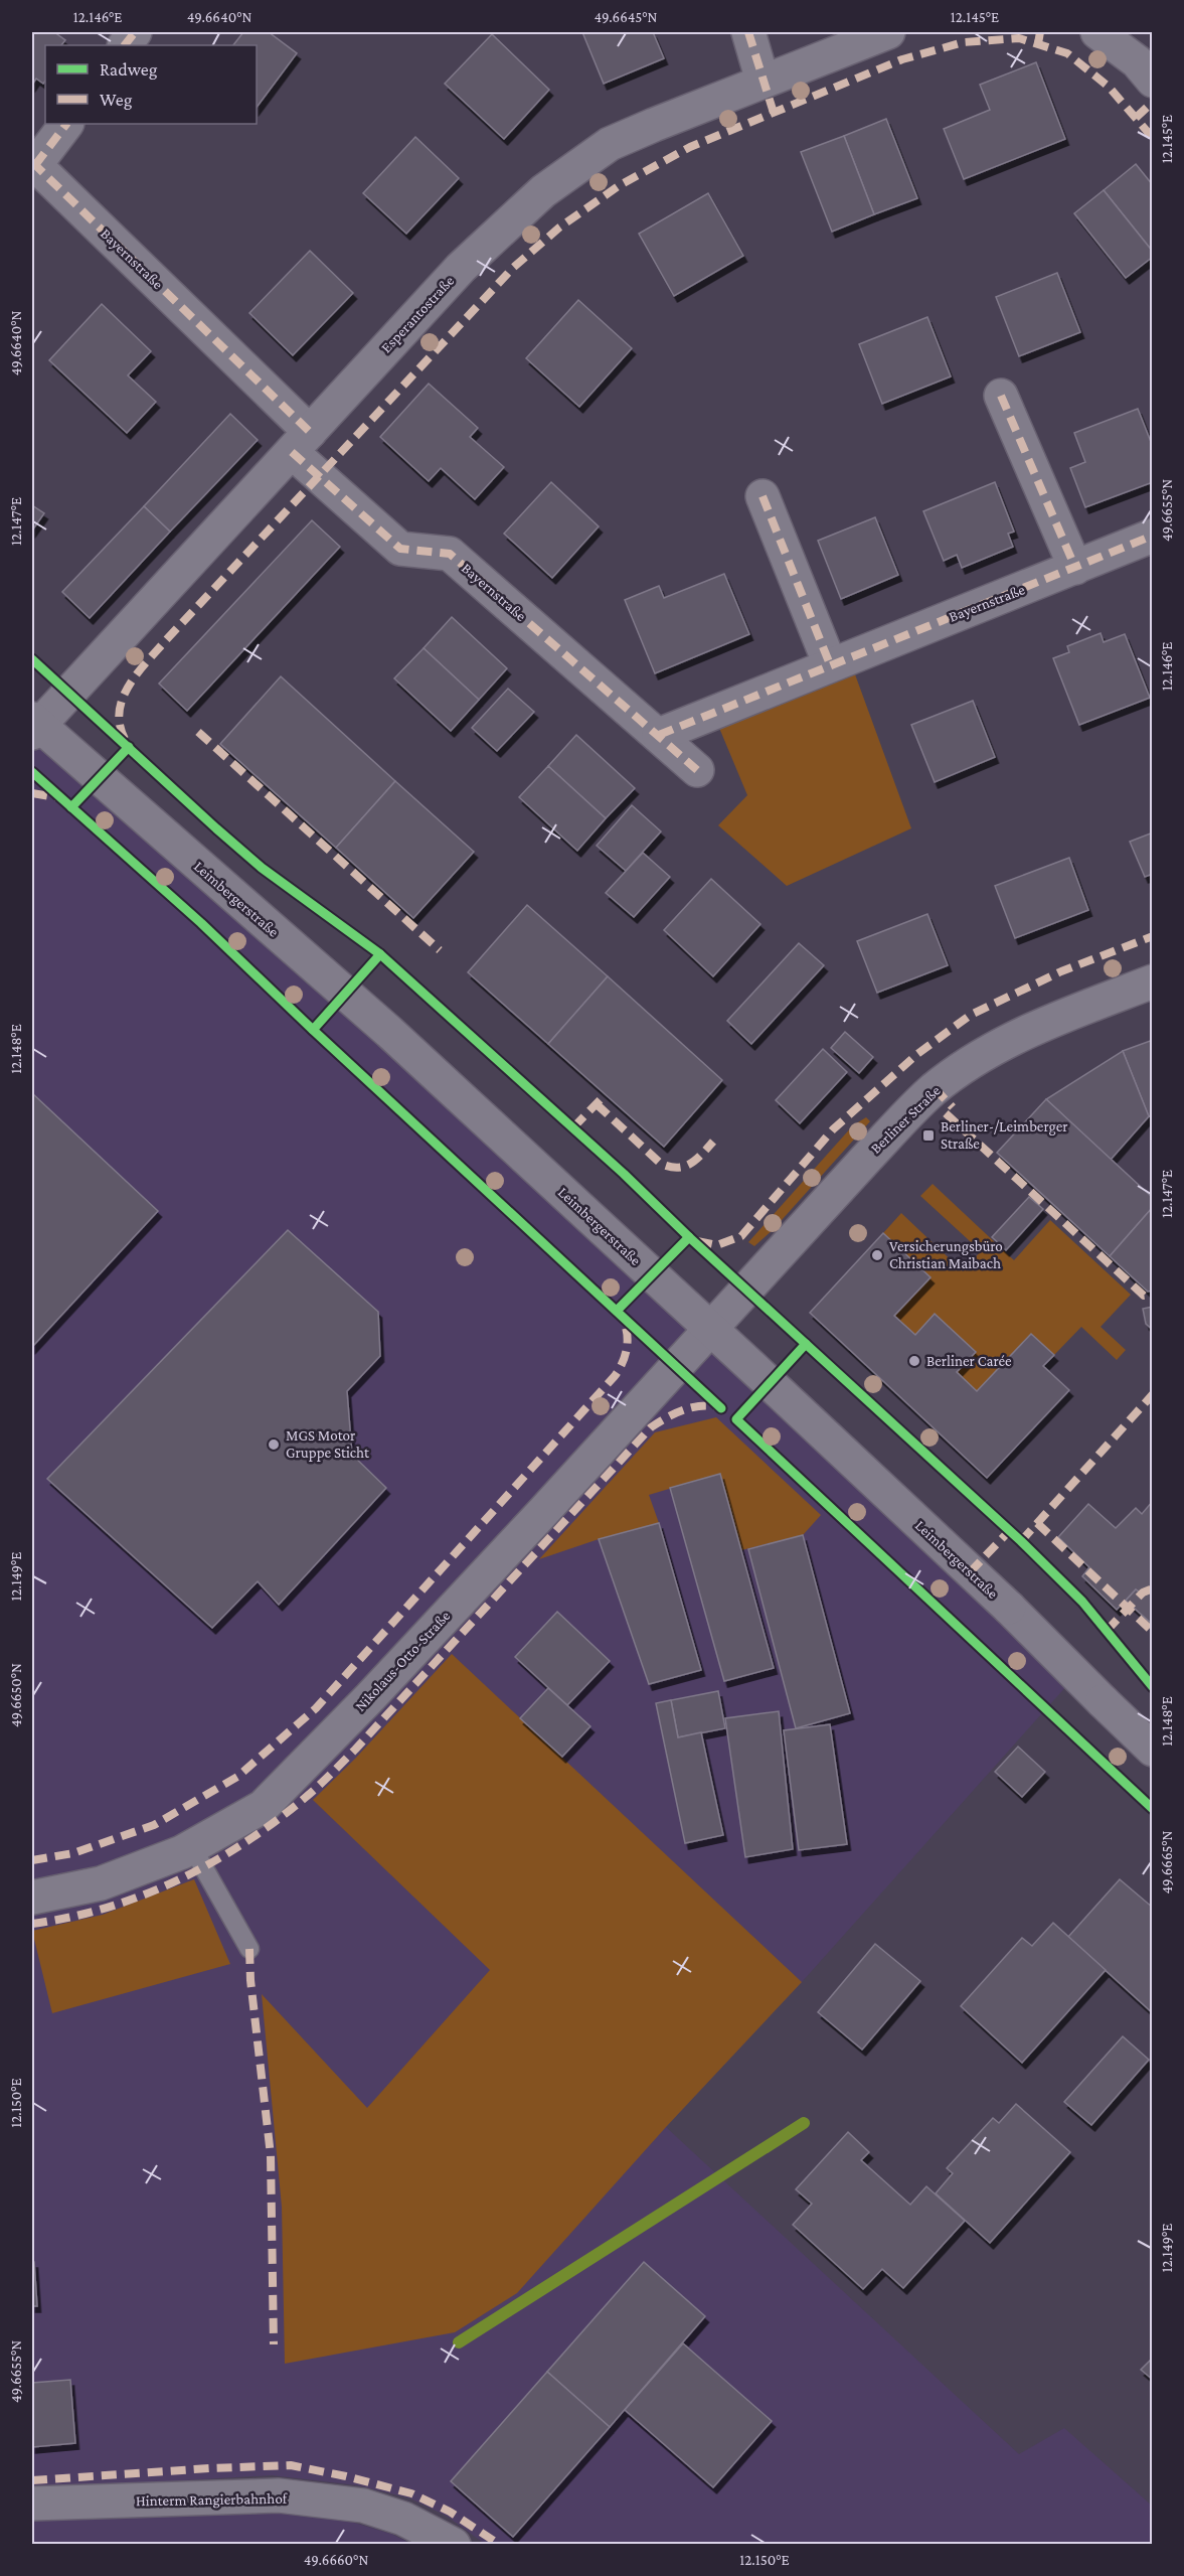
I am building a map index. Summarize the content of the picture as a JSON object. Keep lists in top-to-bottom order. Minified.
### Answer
{"streets":{"street":["Bayernstraße","Esperantostraße","Leimbergerstraße","Berliner Straße","Nikolaus-Otto-Straße","Hinterm Rangierbahnhof"]},"crossings":[["Bayernstraße","Esperantostraße"],["Esperantostraße","Leimbergerstraße"],["Leimbergerstraße","Berliner Straße"],["Leimbergerstraße","Nikolaus-Otto-Straße"],["Berliner Straße","Nikolaus-Otto-Straße"]],"places":{"transit":["Berliner-/Leimberger Straße"],"other":["Versicherungsbüro Christian Maibach","Berliner Carée","MGS Motor Gruppe Sticht"]},"legend":["Radweg","Weg"],"coordinates":["12.146°E","49.6640°N","49.6645°N","12.145°E","49.6655°N","12.147°E","12.148°E","12.149°E","49.6650°N","49.6665°N","12.150°E","49.6660°N"]}
